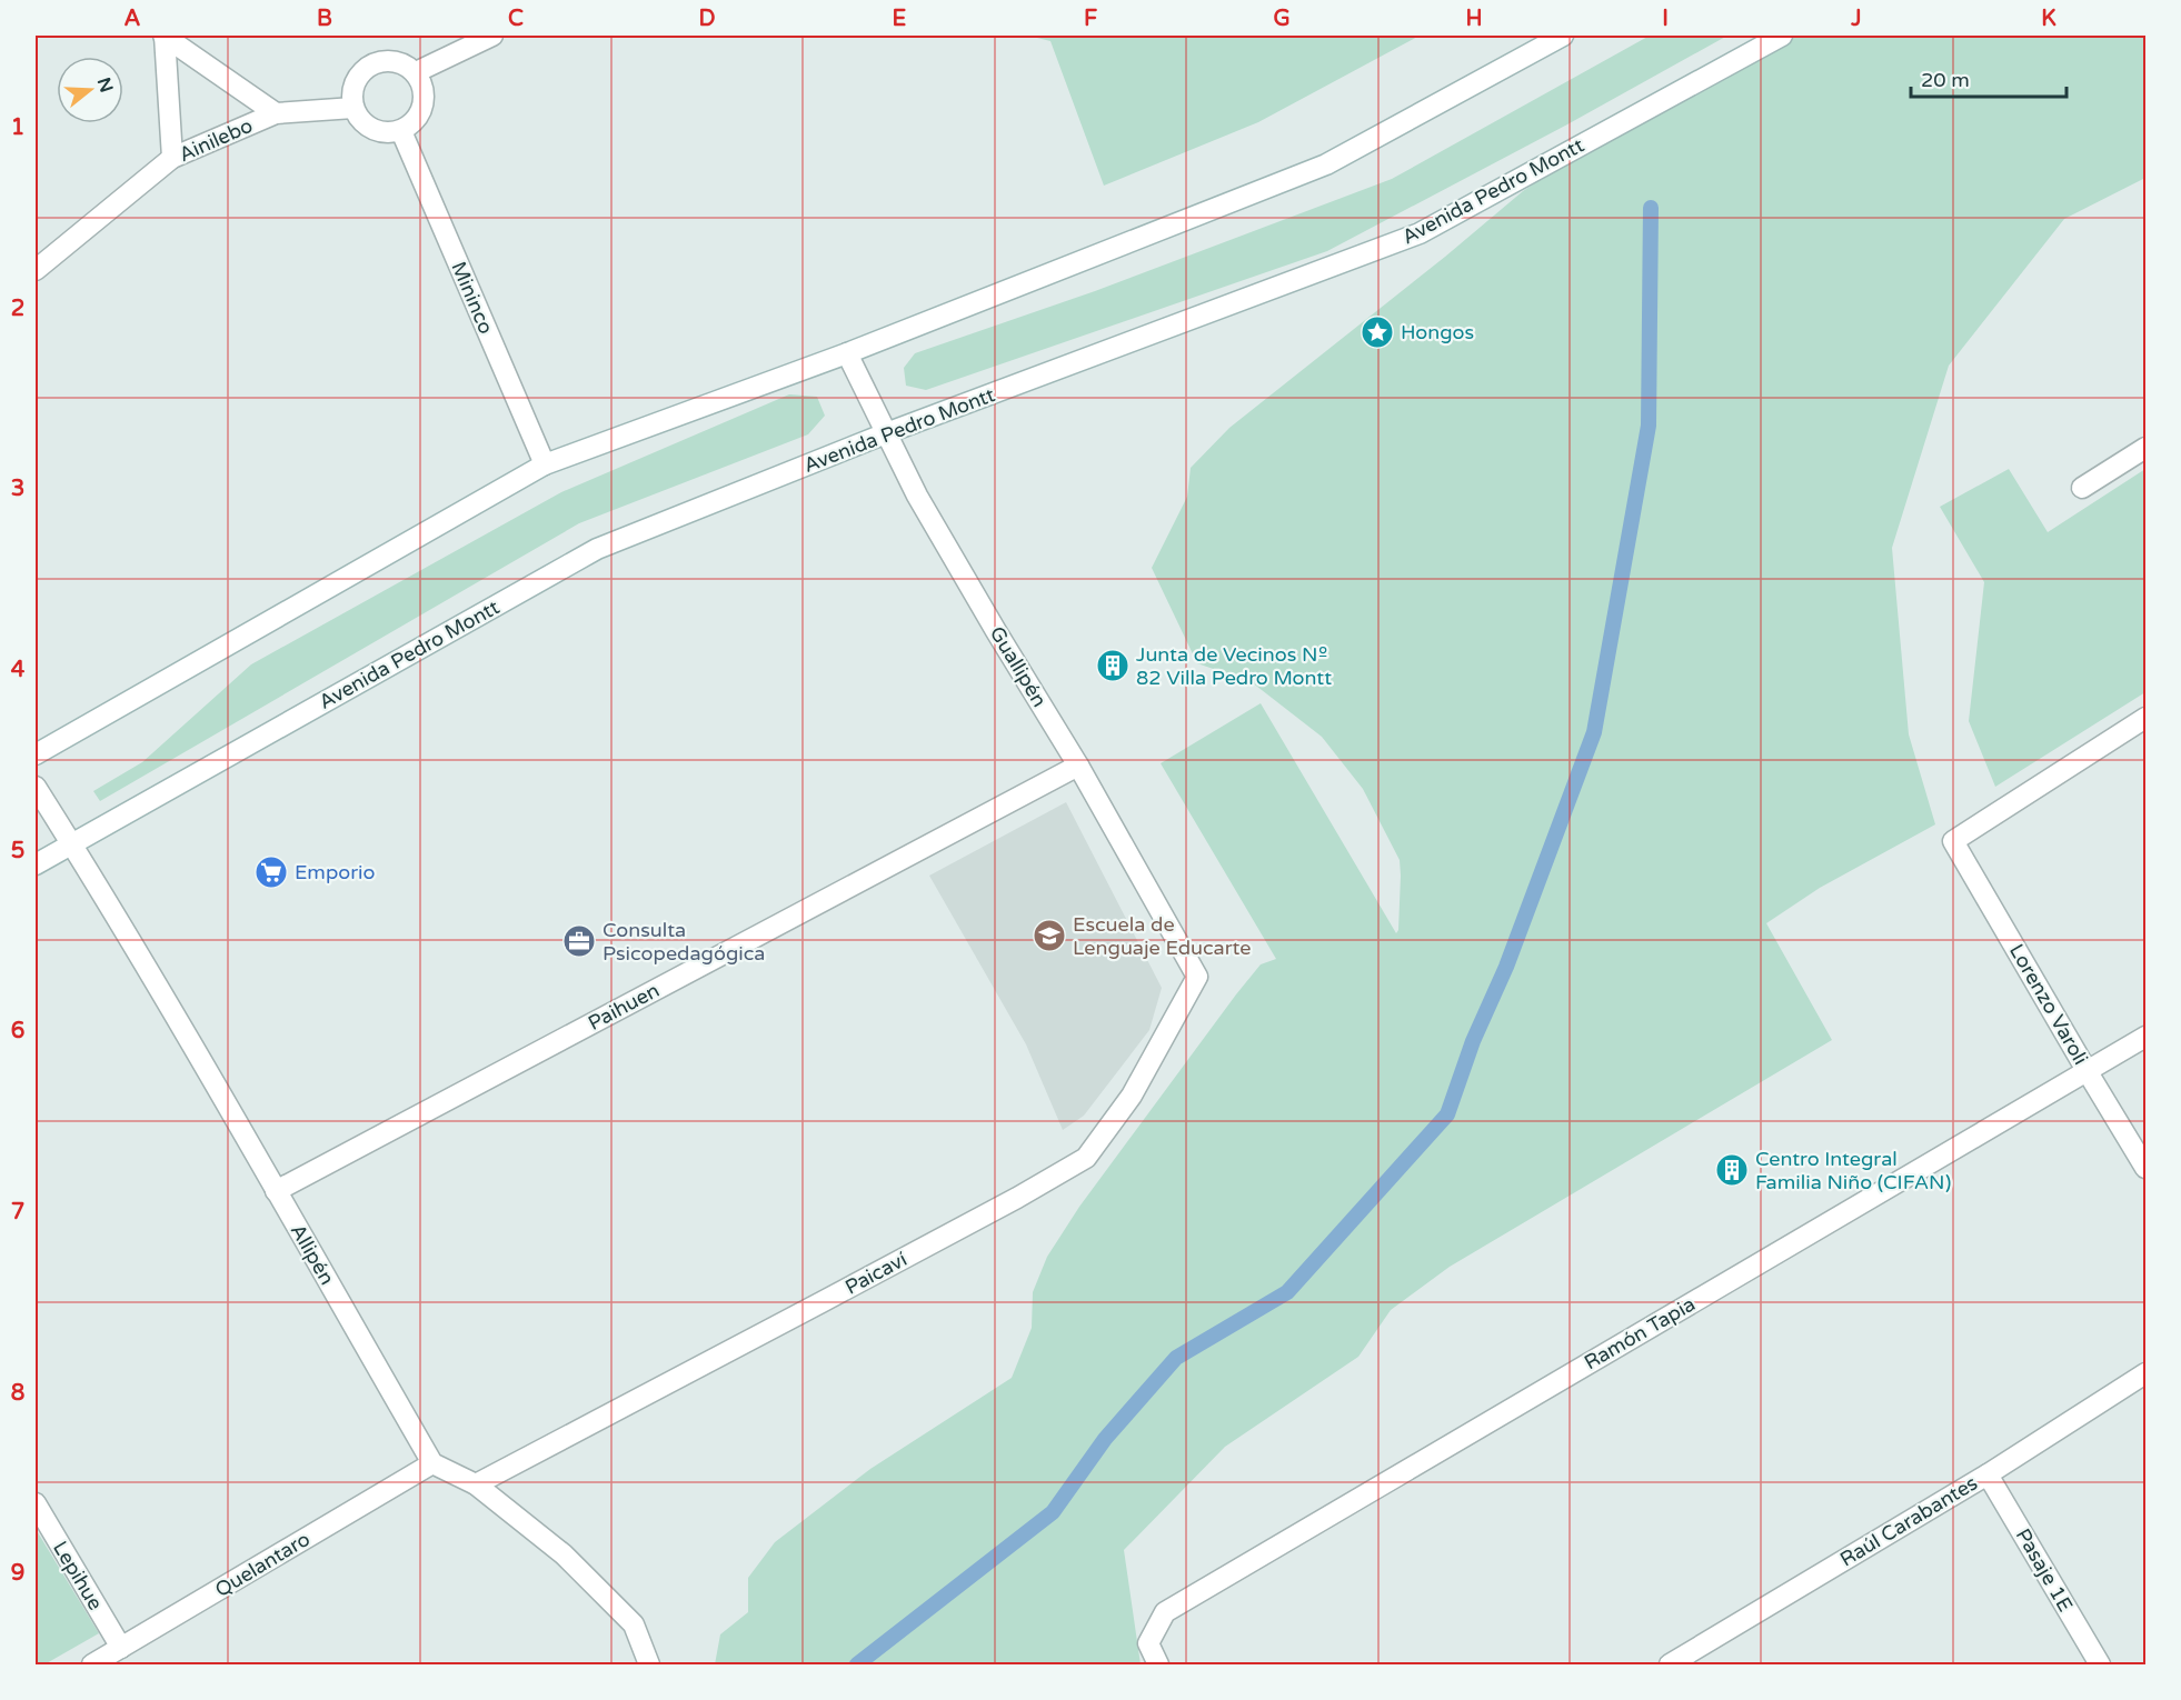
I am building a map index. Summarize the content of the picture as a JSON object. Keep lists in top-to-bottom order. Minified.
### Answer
{"streets":{"street":["Ainilebo","Avenida Pedro Montt","Mininco","Guallipén","Lorenzo Varoli","Paihuen","Allipén","Paicaví","Ramón Tapia","Raúl Carabantes","Quelantaro","Pasaje 1E","Lepihue"]},"crossings":[["Ainilebo","Mininco"],["Avenida Pedro Montt","Guallipén"],["Avenida Pedro Montt","Allipén"],["Guallipén","Paihuen"],["Guallipén","Paicaví"],["Lorenzo Varoli","Ramón Tapia"],["Paihuen","Allipén"],["Allipén","Quelantaro"],["Raúl Carabantes","Pasaje 1E"],["Quelantaro","Lepihue"]],"places":{"place":["Hongos"],"building":["Junta de Vecinos Nº 82 Villa Pedro Montt","Centro Integral Familia Niño (CIFAN)"],"supermarket":["Emporio"],"school or university":["Escuela de Lenguaje Educarte"],"office":["Consulta Psicopedagógica"]},"scale_bar":"20 m","north":"right","grid":{"columns":["A","B","C","D","E","F","G","H","I","J","K"],"rows":["1","2","3","4","5","6","7","8","9"]}}
